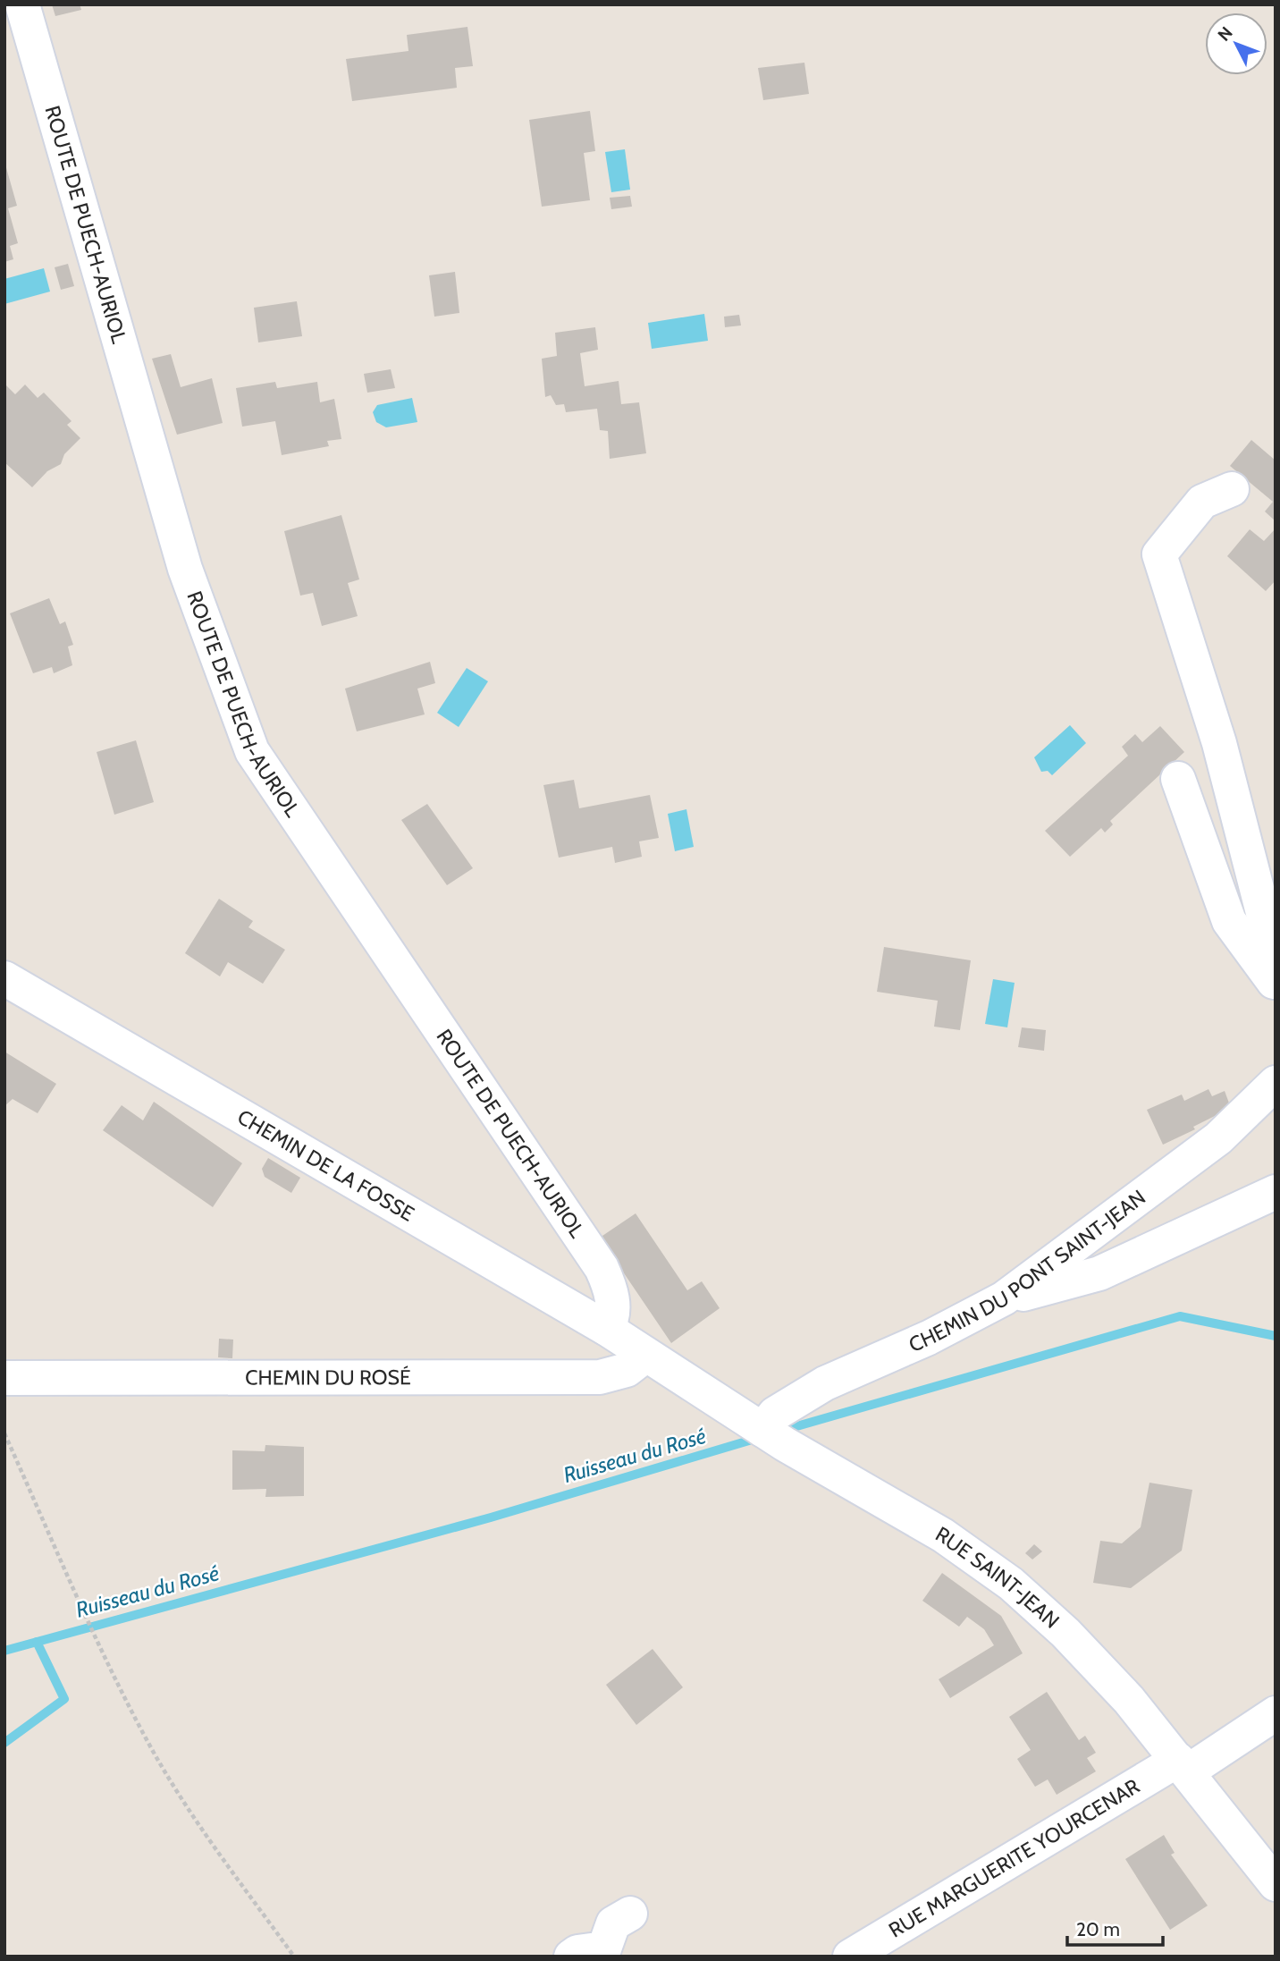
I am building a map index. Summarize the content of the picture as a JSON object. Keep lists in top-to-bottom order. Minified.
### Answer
{"streets":{"street":["ROUTE DE PUECH-AURIOL","CHEMIN DE LA FOSSE","CHEMIN DU PONT SAINT-JEAN","CHEMIN DU ROSÉ","RUE SAINT-JEAN","RUE MARGUERITE YOURCENAR"]},"crossings":[["ROUTE DE PUECH-AURIOL","CHEMIN DE LA FOSSE"],["CHEMIN DE LA FOSSE","CHEMIN DU ROSÉ"],["CHEMIN DE LA FOSSE","RUE SAINT-JEAN"],["CHEMIN DU PONT SAINT-JEAN","RUE SAINT-JEAN"],["CHEMIN DU ROSÉ","RUE SAINT-JEAN"],["RUE SAINT-JEAN","RUE MARGUERITE YOURCENAR"]],"water":["Ruisseau du Rosé"],"scale_bar":"20 m","north":"top left"}
